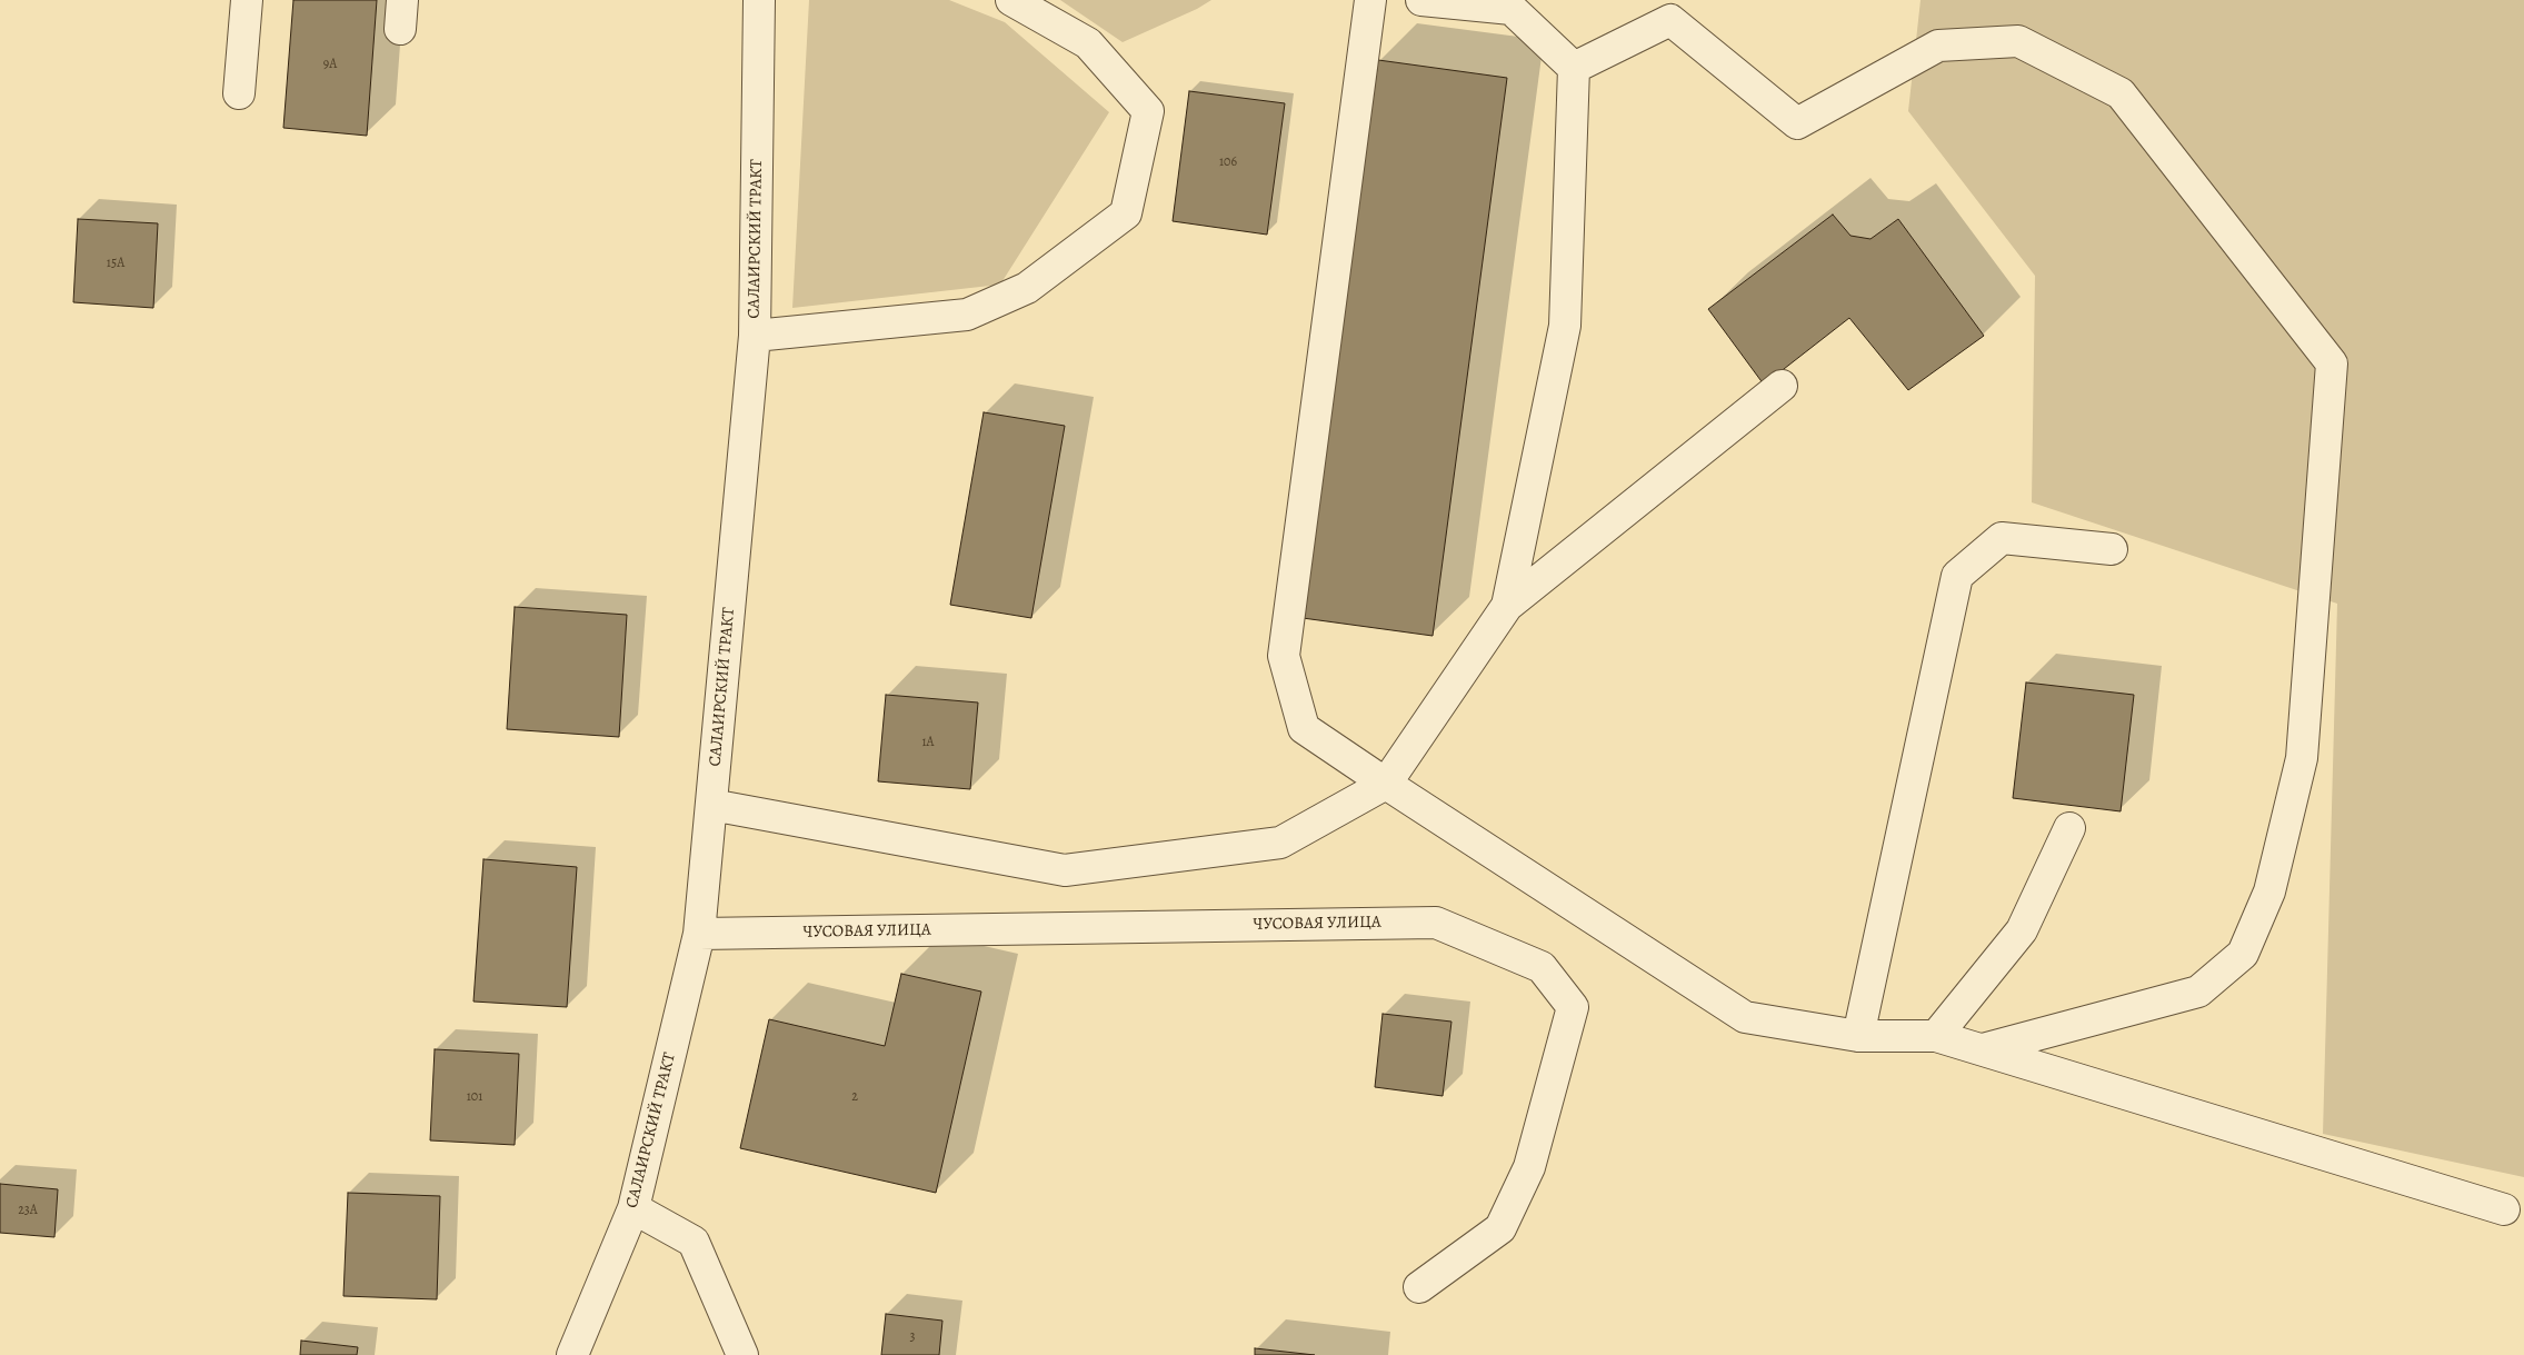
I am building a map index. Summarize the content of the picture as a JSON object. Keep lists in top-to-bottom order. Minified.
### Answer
{"streets":{"street":["САЛАИРСКИЙ ТРАКТ","ЧУСОВАЯ УЛИЦА"]},"crossings":[["САЛАИРСКИЙ ТРАКТ","ЧУСОВАЯ УЛИЦА"]],"house_numbers":["9А","106","15А","1А","101","2","23А","3"]}
